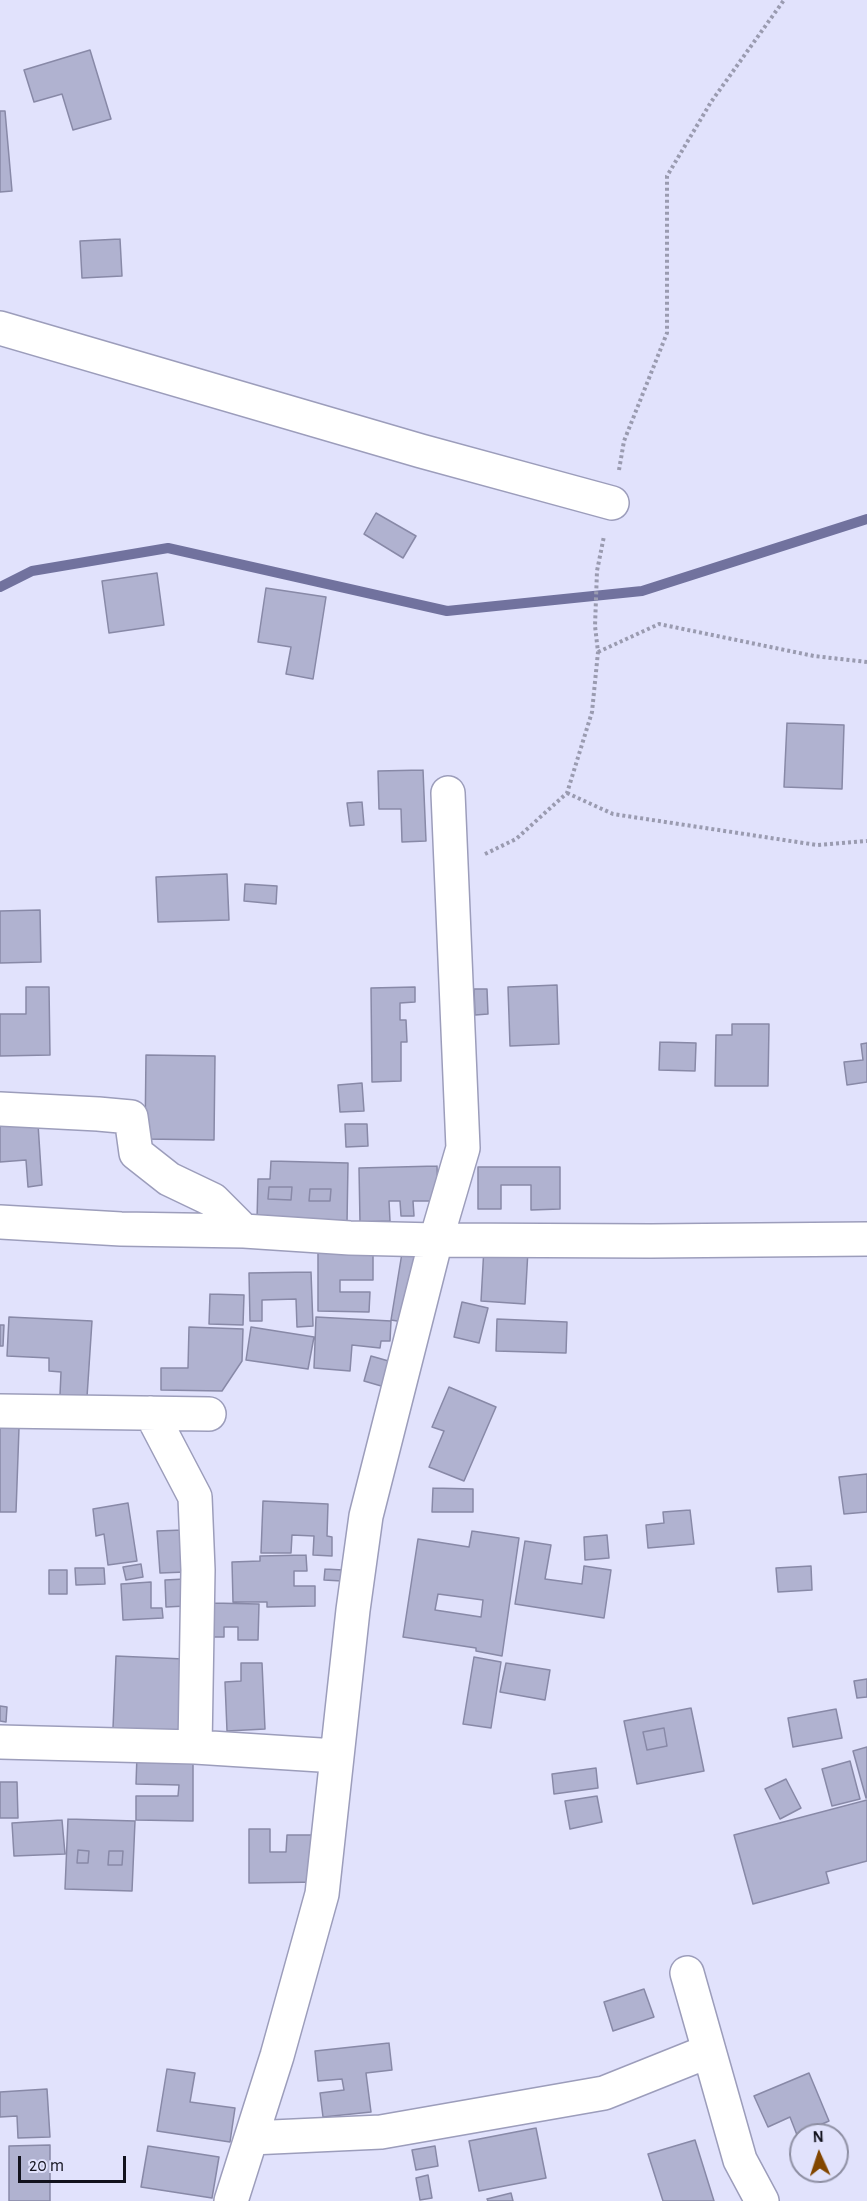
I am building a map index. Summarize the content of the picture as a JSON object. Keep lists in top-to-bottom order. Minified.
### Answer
{"scale_bar":"20 m","north":"top"}
